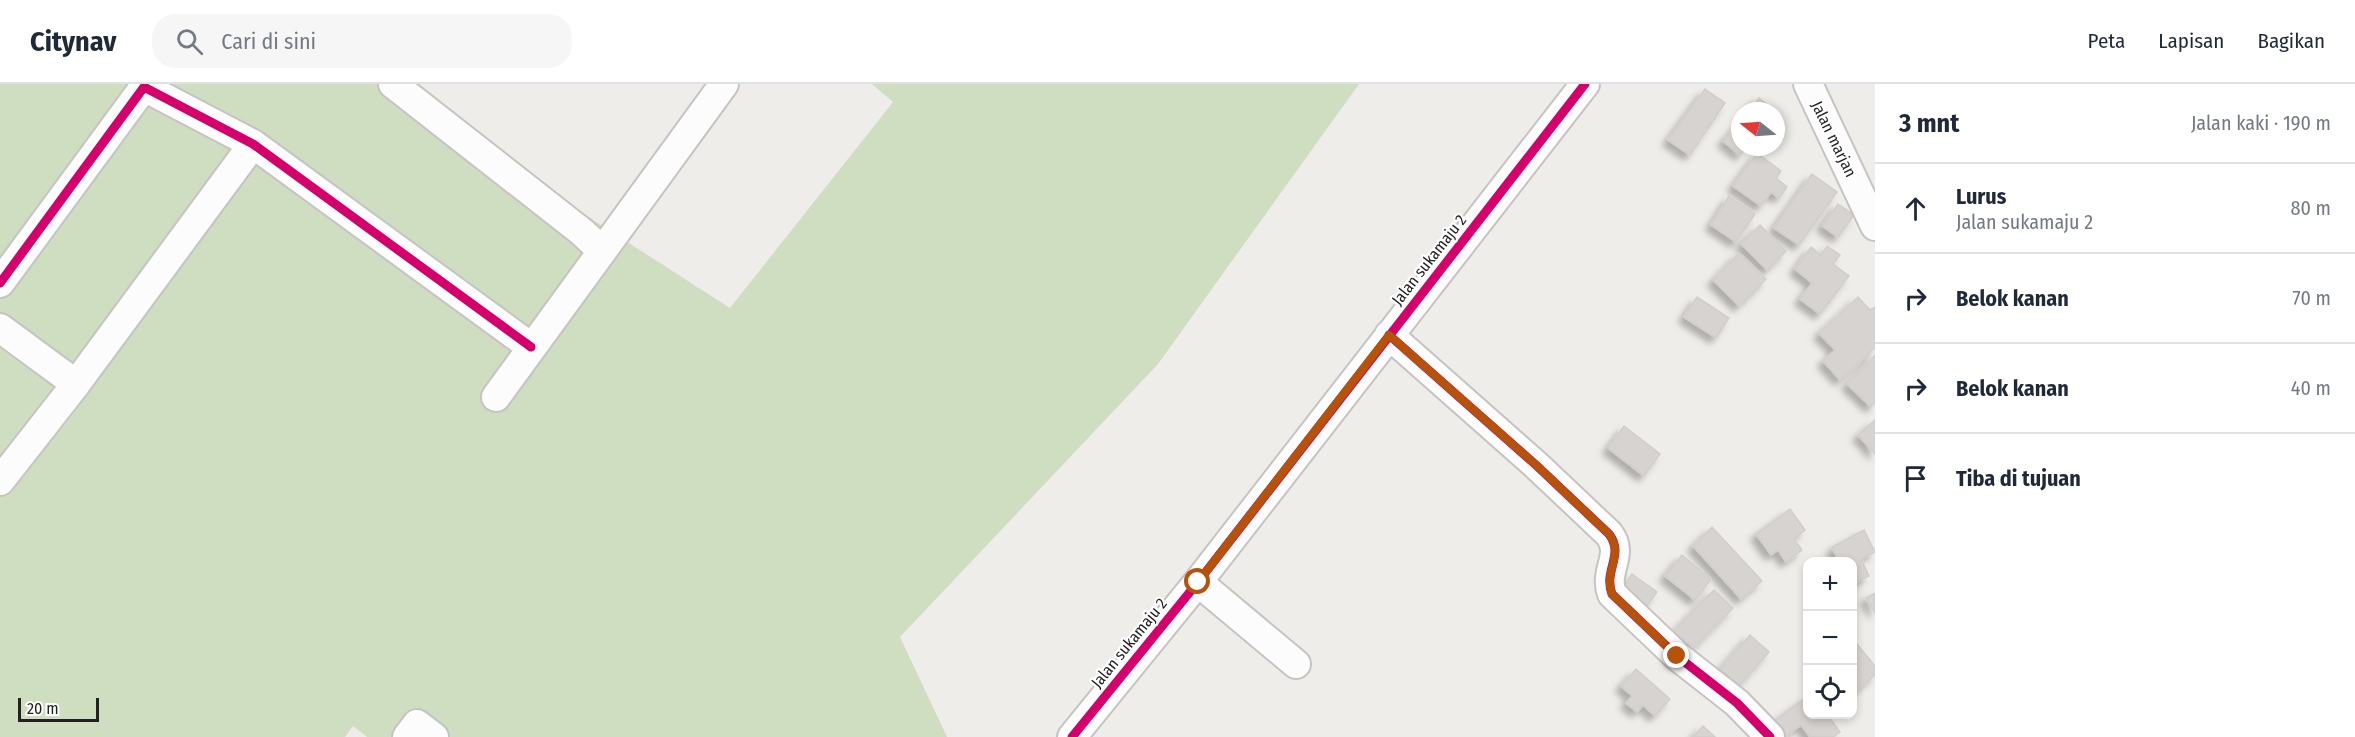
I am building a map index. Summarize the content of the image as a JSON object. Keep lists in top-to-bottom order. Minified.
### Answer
{"streets":{"street":["Jalan marjan","Jalan sukamaju 2"]},"scale_bar":"20 m","north":"left","page":{"header":"Citynav","search":"Cari di sini","nav":["Peta","Lapisan","Bagikan"],"heading":["3 mnt","Jalan kaki · 190 m"],"list":[["Lurus","Jalan sukamaju 2","80 m"],["Belok kanan","70 m"],["Belok kanan","40 m"],"Tiba di tujuan"],"map_buttons":["+","−"],"scale":"20 m"}}
